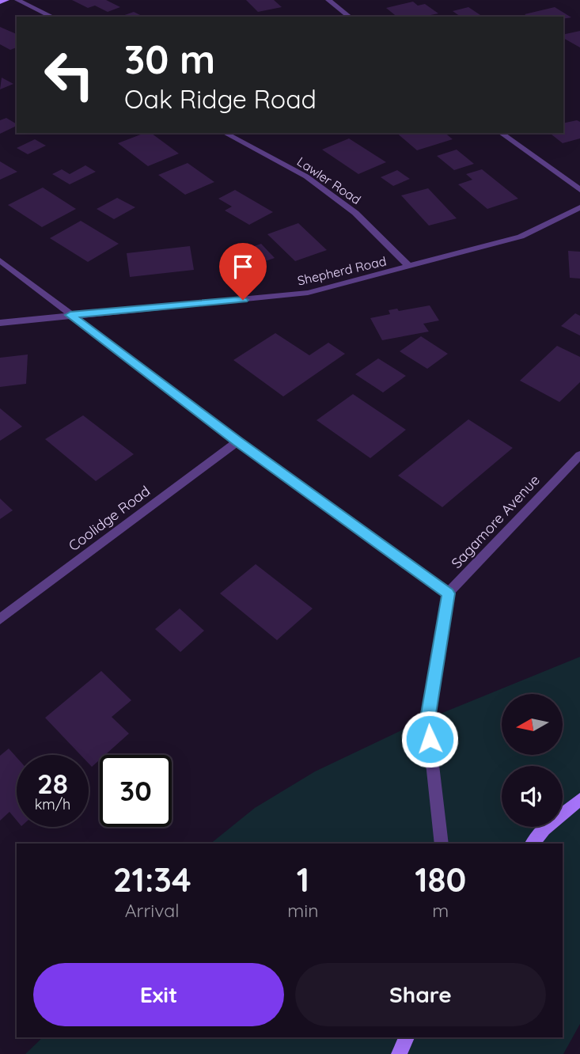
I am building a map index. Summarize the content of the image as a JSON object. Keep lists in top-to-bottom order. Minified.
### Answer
{"streets":{"street":["Lawler Road","Shepherd Road","Coolidge Road","Sagamore Avenue"]},"crossings":[["Lawler Road","Shepherd Road"]],"north":"left","page":{"turn":["30 m","Oak Ridge Road"],"speed":"28 km/h","limit":"30","eta":["21:34","Arrival","1","min","180","m"],"buttons":["Exit","Share"]}}
